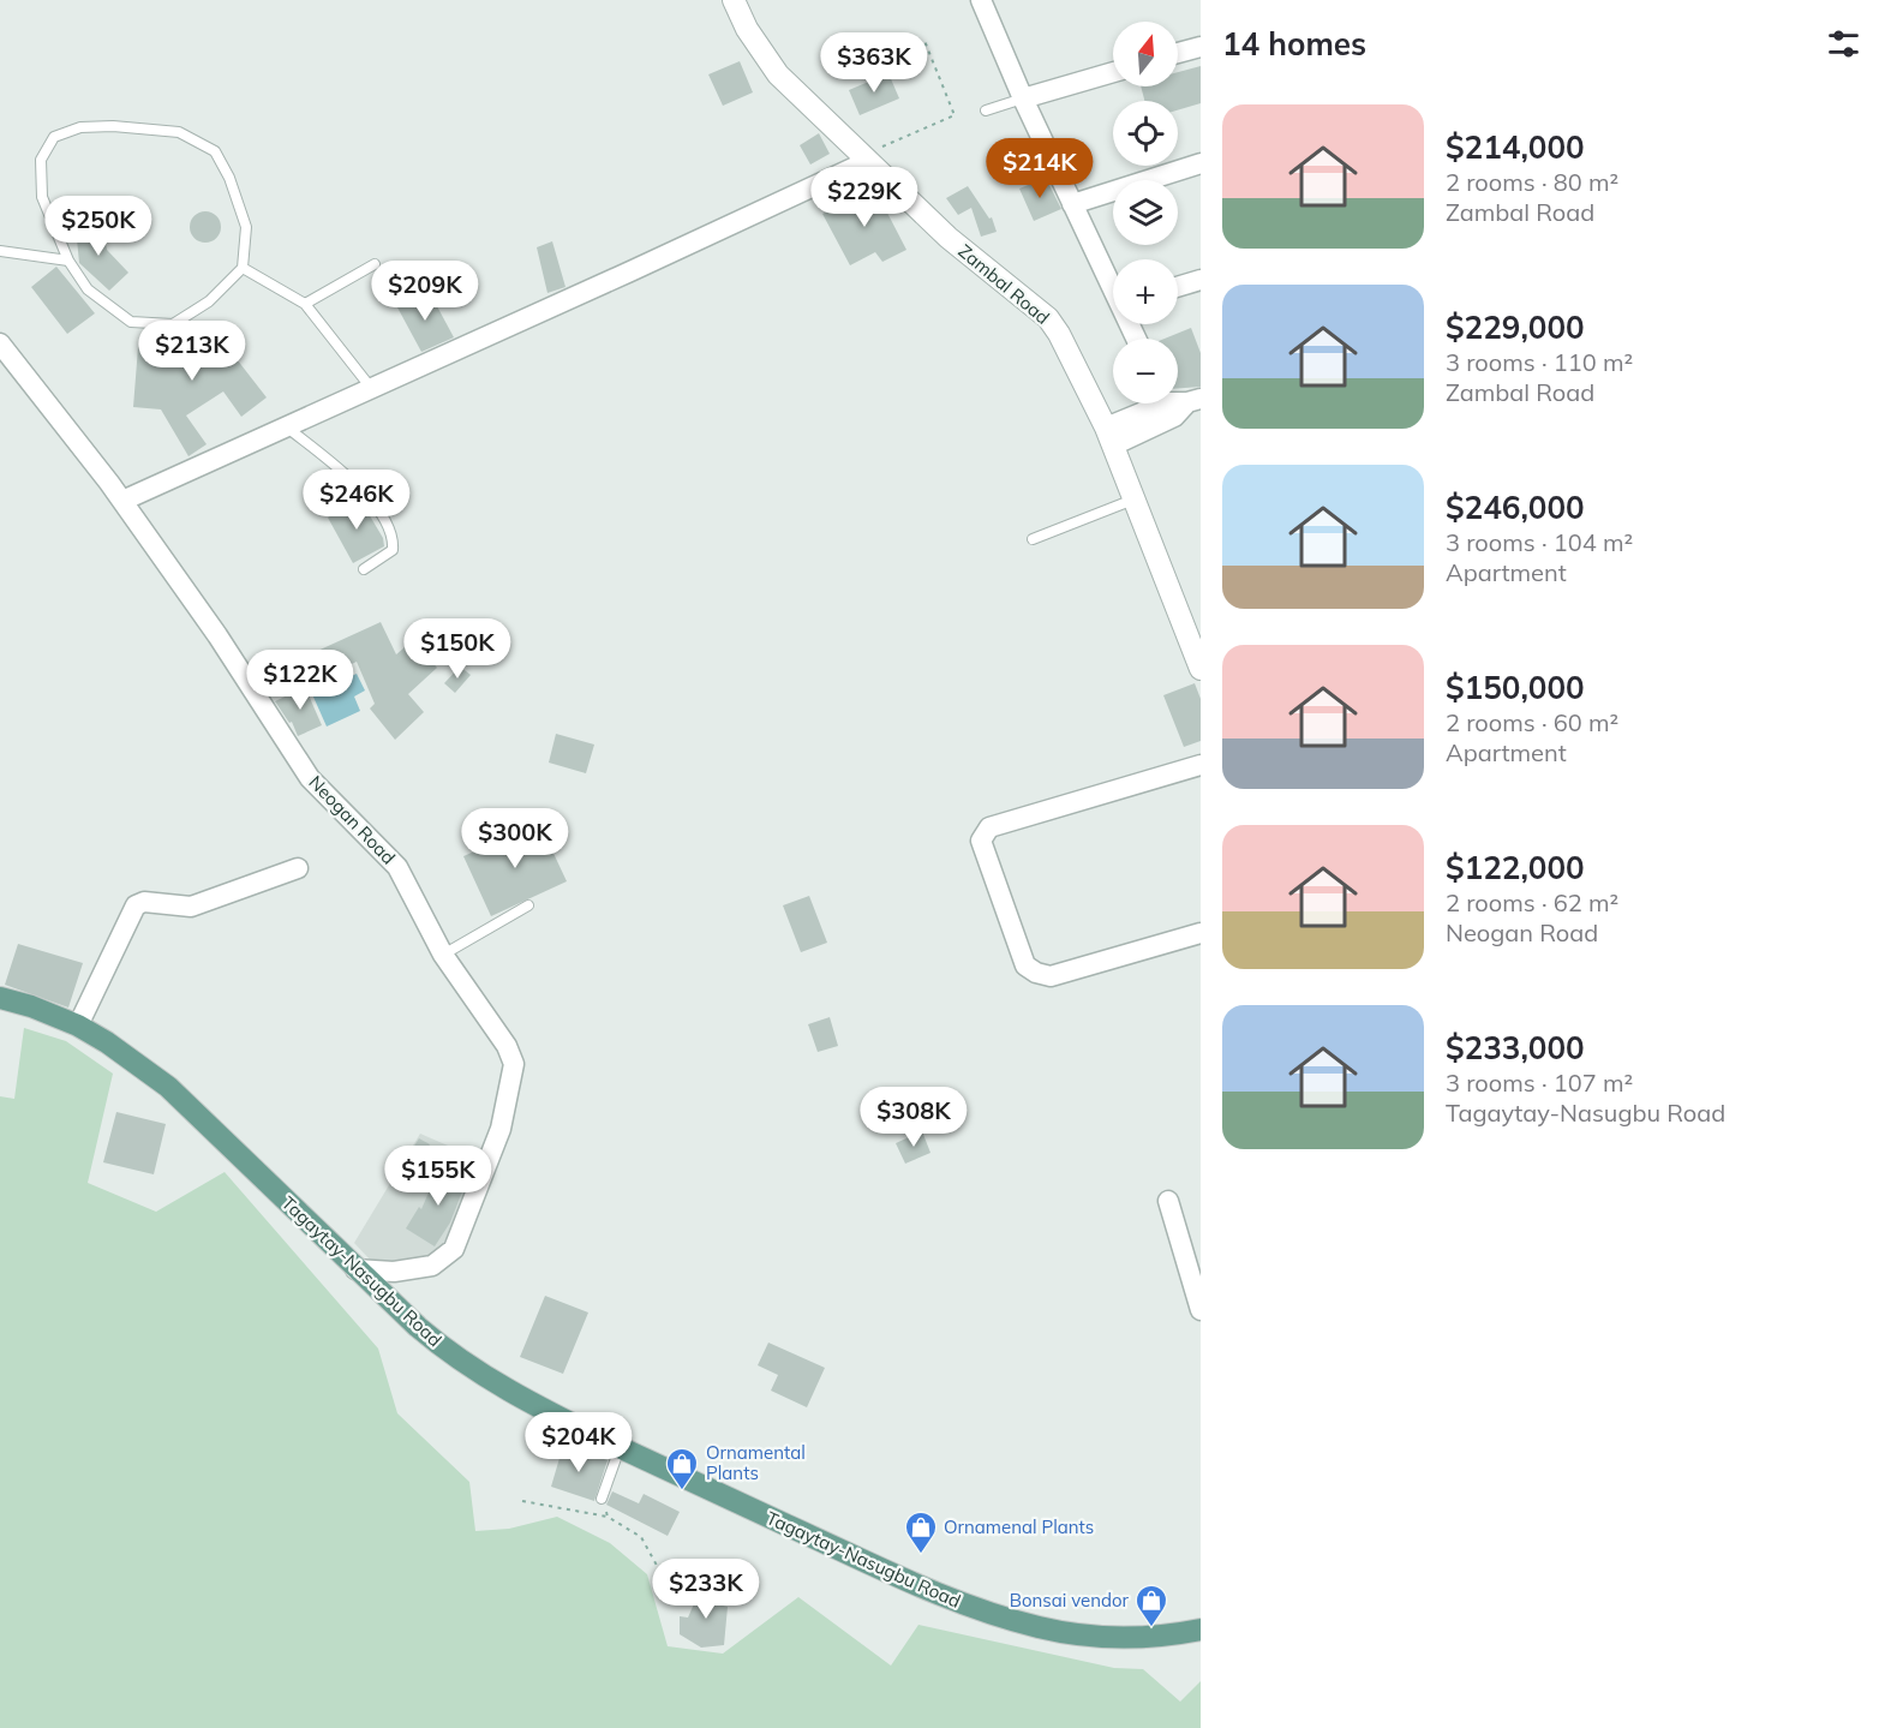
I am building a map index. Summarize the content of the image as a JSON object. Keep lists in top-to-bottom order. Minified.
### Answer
{"streets":{"main road":["Tagaytay-Nasugbu Road"],"street":["Zambal Road","Neogan Road"]},"crossings":[["Neogan Road","Tagaytay-Nasugbu Road"]],"places":{"shop":["Ornamental Plants","Ornamenal Plants","Bonsai vendor"]},"north":"top","page":{"heading":"14 homes","map_buttons":["+","−"],"price":["$363K","$214K","$229K","$250K","$209K","$213K","$246K","$150K","$122K","$300K","$308K","$155K","$204K","$233K"],"list":[{"name":"$214,000","note":"2 rooms · 80 m² · Zambal Road"},{"name":"$229,000","note":"3 rooms · 110 m² · Zambal Road"},{"name":"$246,000","note":"3 rooms · 104 m² · Apartment"},{"name":"$150,000","note":"2 rooms · 60 m² · Apartment"},{"name":"$122,000","note":"2 rooms · 62 m² · Neogan Road"},{"name":"$233,000","note":"3 rooms · 107 m² · Tagaytay-Nasugbu Road"}]}}
